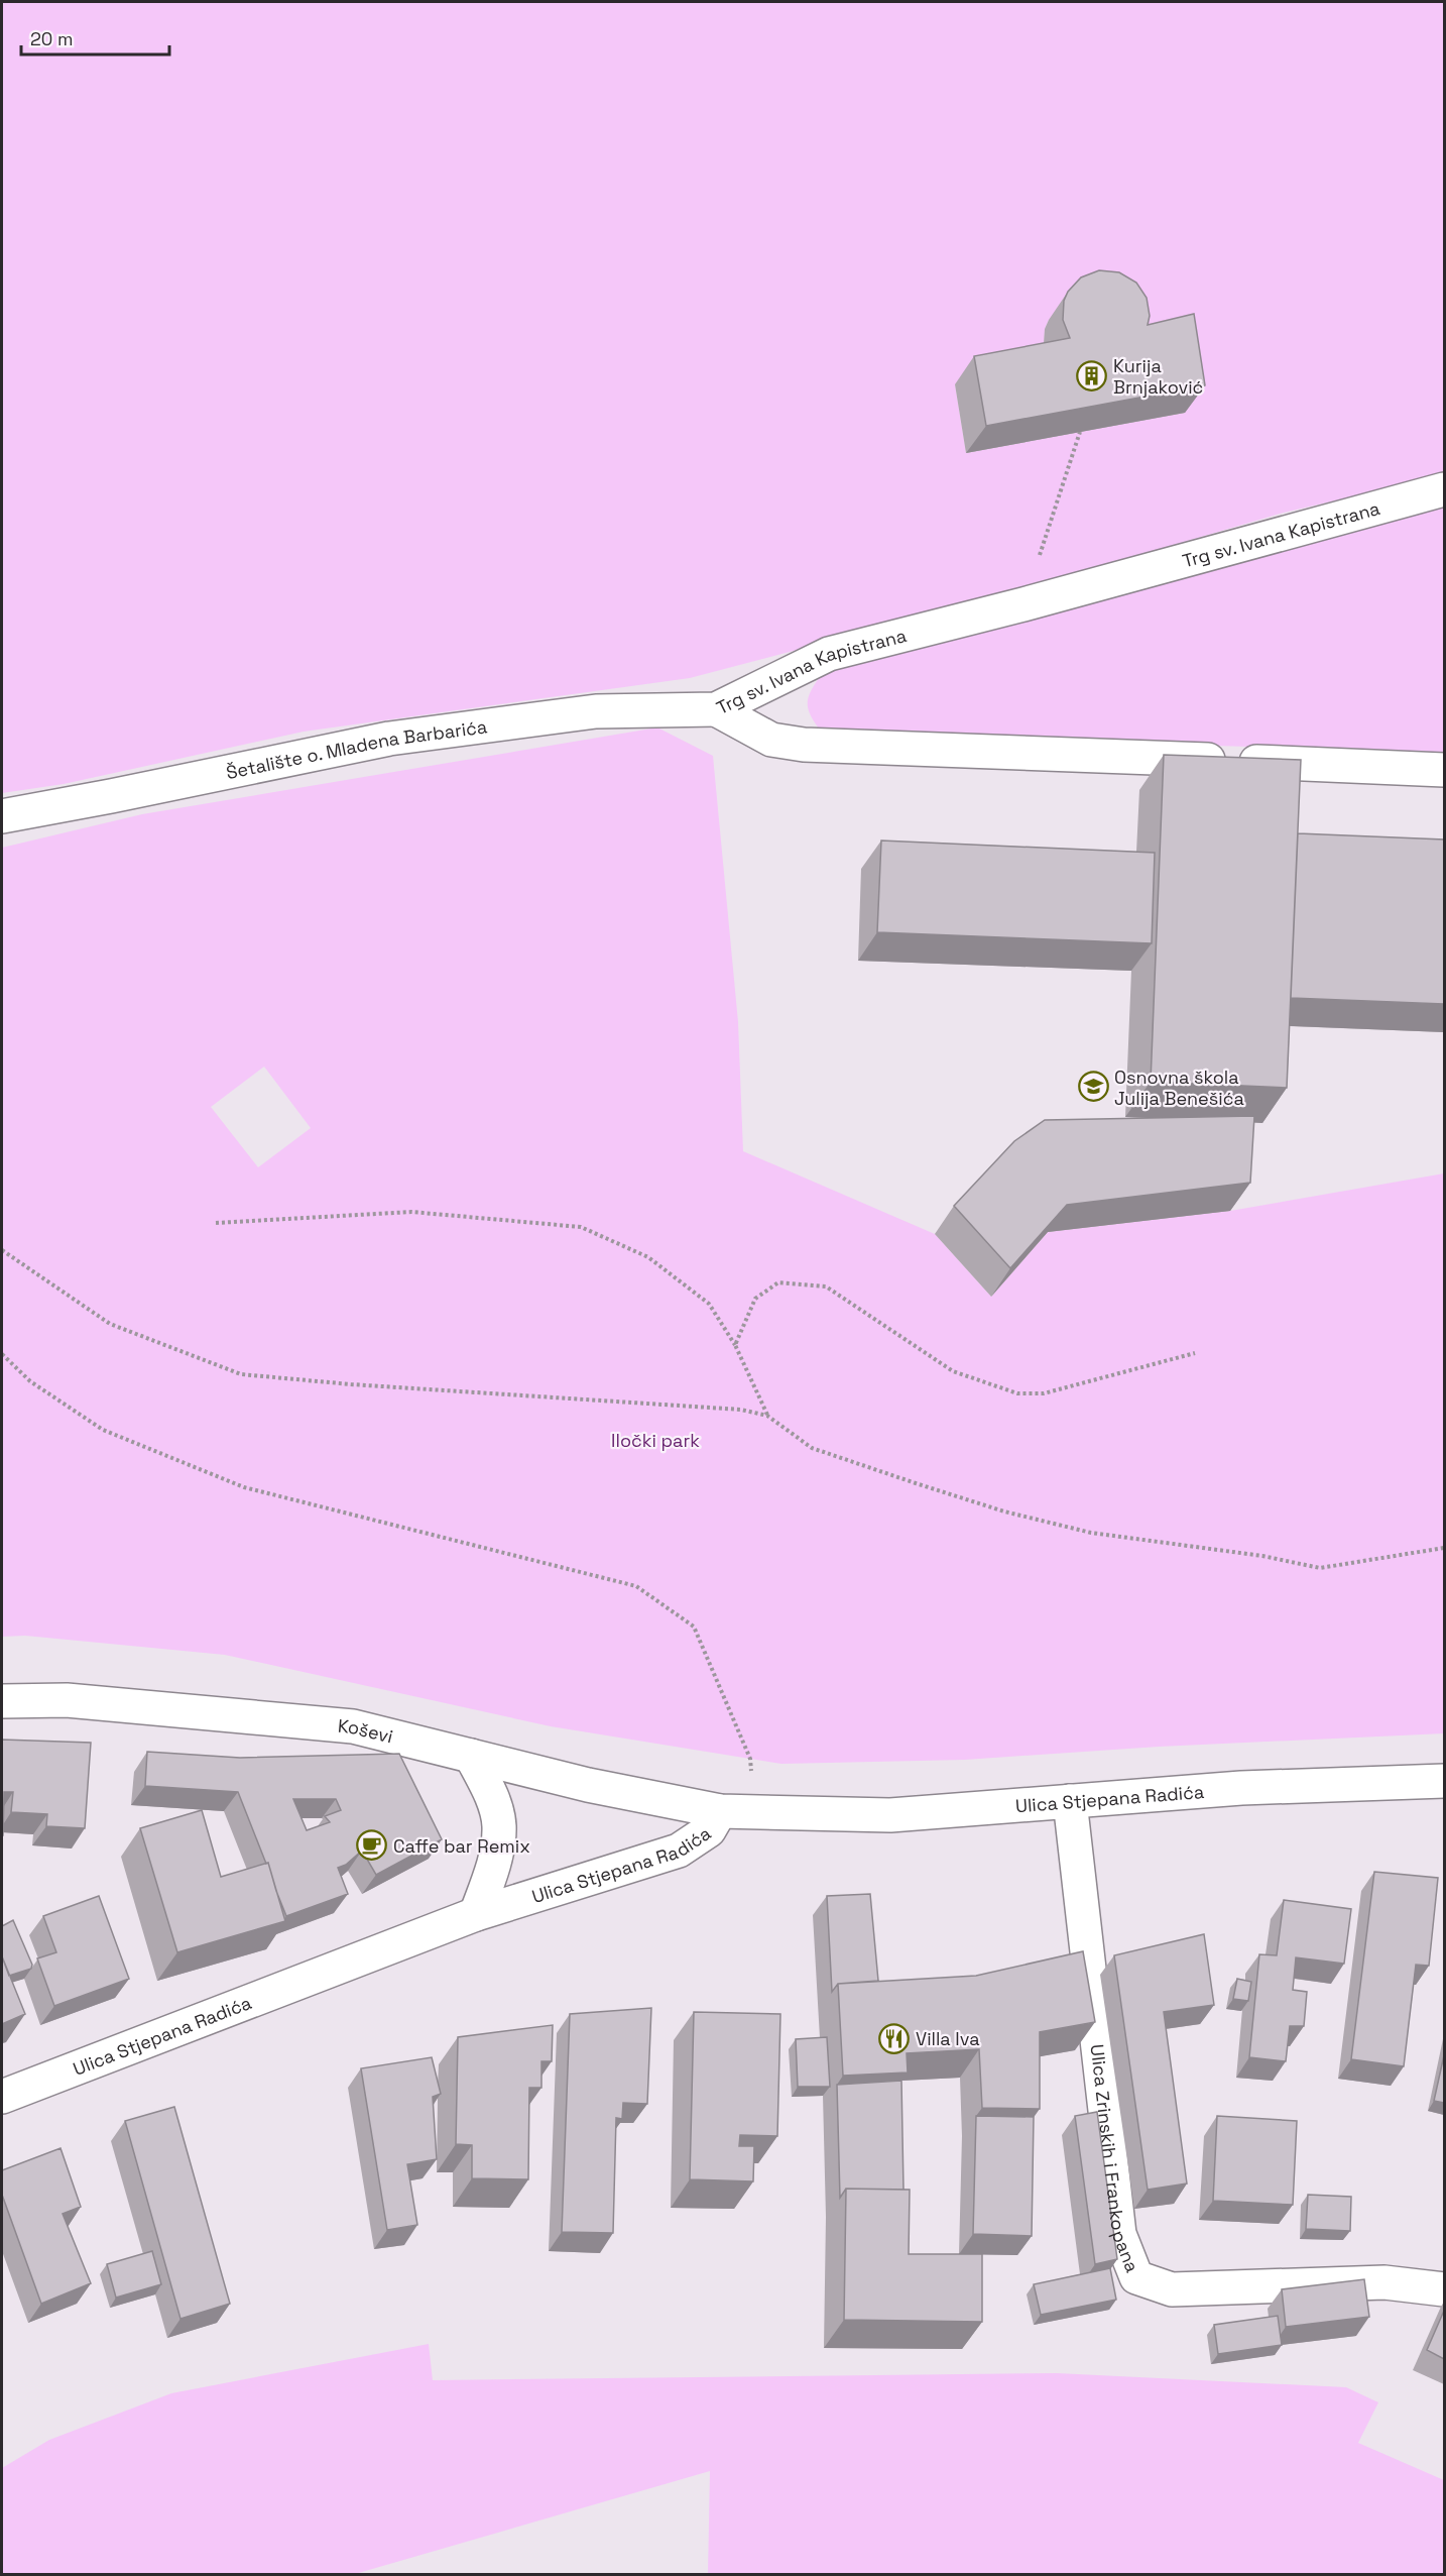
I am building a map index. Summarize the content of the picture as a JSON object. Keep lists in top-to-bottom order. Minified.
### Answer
{"streets":{"street":["Trg sv. Ivana Kapistrana","Šetalište o. Mladena Barbarića","Koševi","Ulica Stjepana Radića","Ulica Zrinskih i Frankopana"]},"crossings":[["Trg sv. Ivana Kapistrana","Šetalište o. Mladena Barbarića"],["Koševi","Ulica Stjepana Radića"],["Ulica Stjepana Radića","Ulica Zrinskih i Frankopana"]],"parks":["Iločki park"],"places":{"building":["Kurija Brnjaković"],"school or university":["Osnovna škola Julija Benešića"],"cafe":["Caffe bar Remix"],"restaurant":["Villa Iva"]},"scale_bar":"20 m"}
